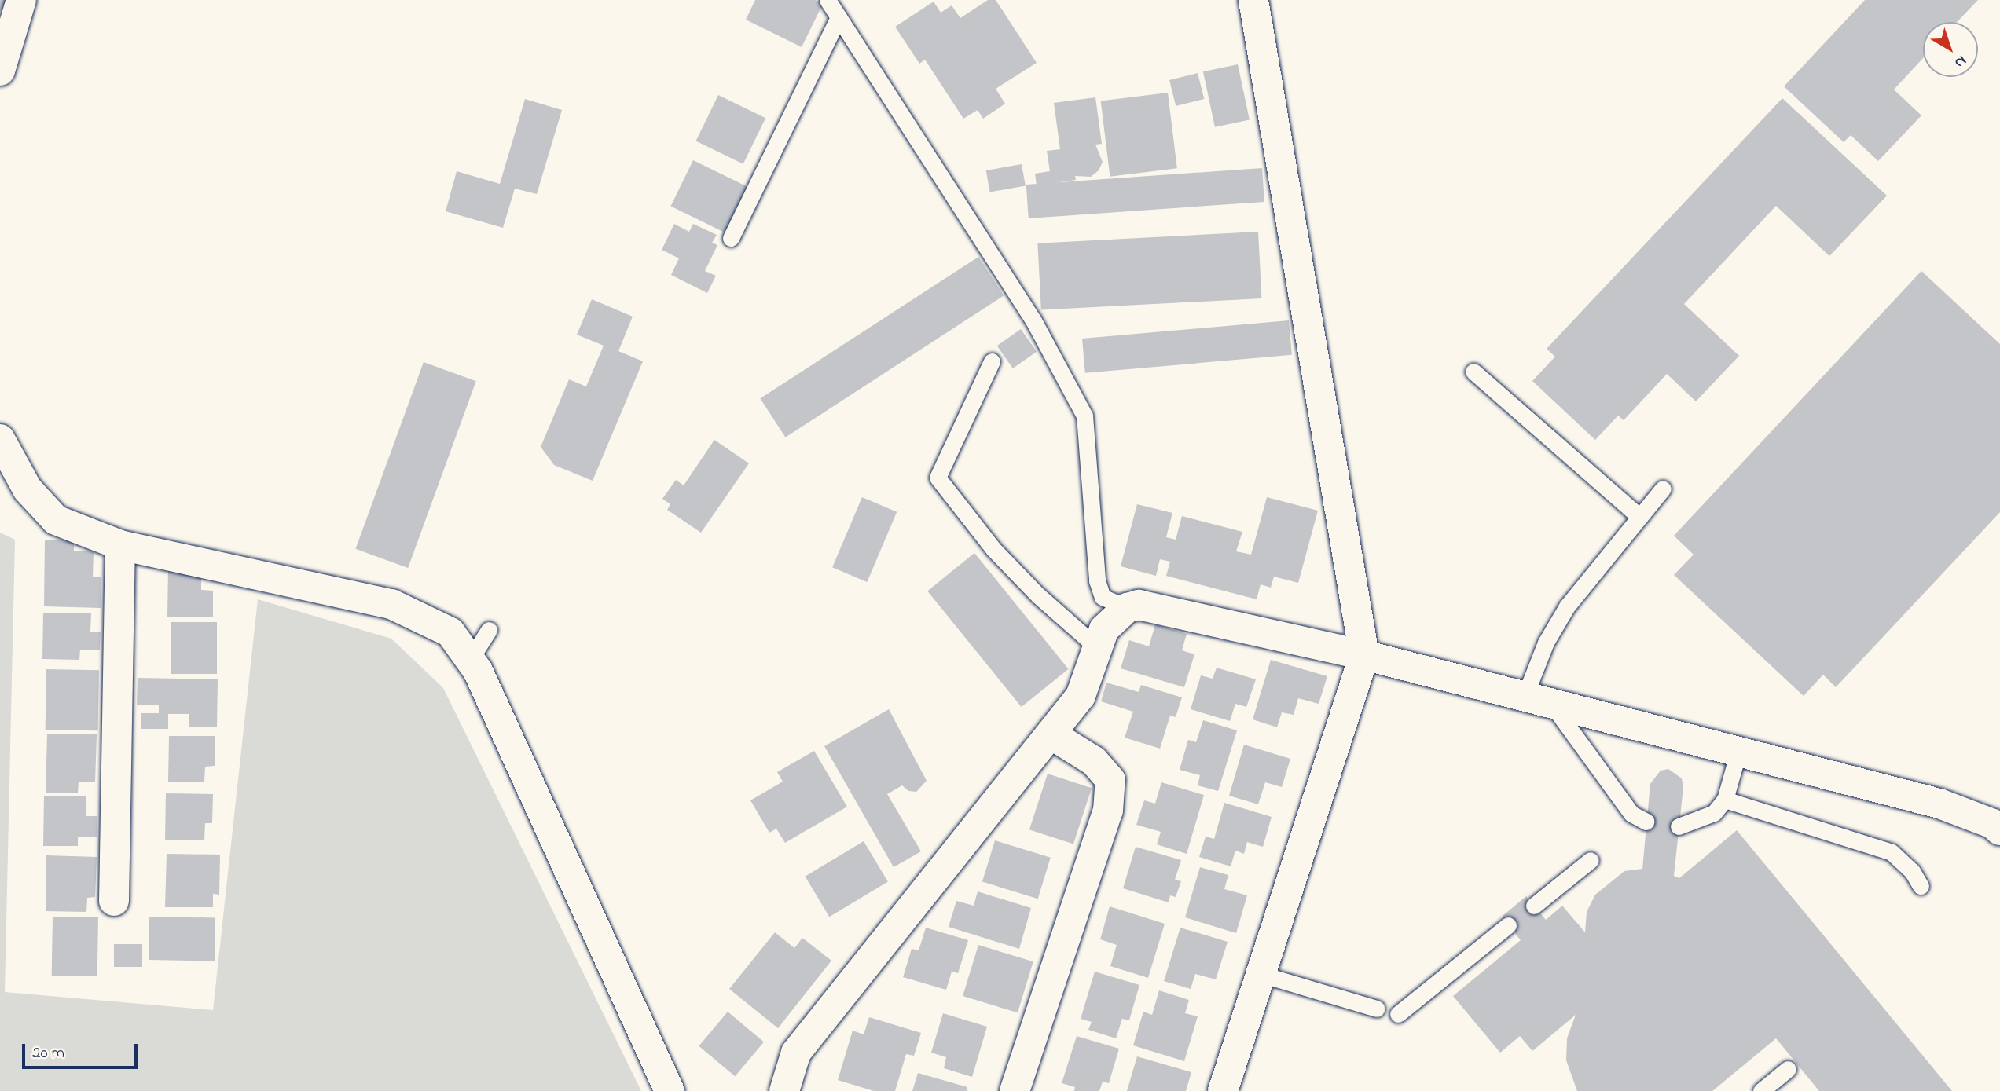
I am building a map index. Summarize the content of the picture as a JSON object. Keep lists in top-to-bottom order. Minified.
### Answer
{"scale_bar":"20 m","north":"bottom right"}
